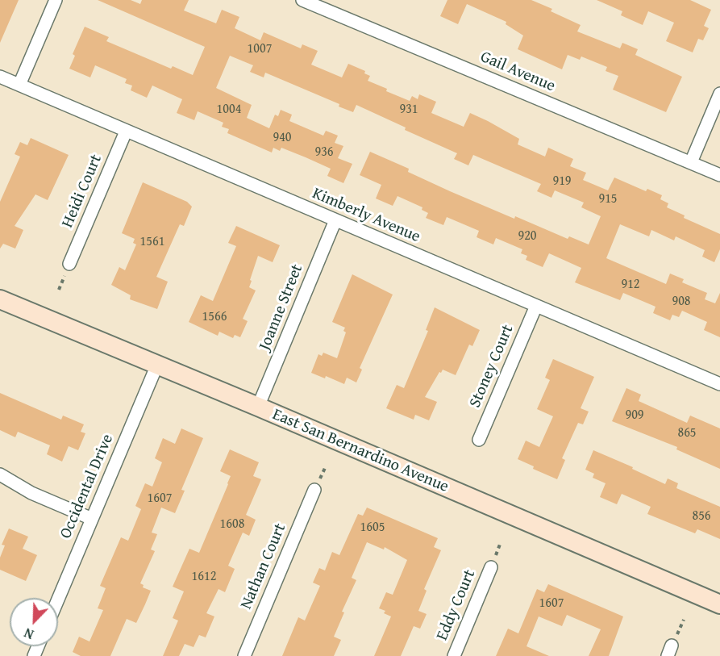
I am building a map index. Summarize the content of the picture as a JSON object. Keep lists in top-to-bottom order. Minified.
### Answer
{"streets":{"street":["Gail Avenue","Heidi Court","Kimberly Avenue","Joanne Street","Stoney Court","East San Bernardino Avenue","Occidental Drive","Nathan Court","Eddy Court"]},"crossings":[["Heidi Court","Kimberly Avenue"],["Kimberly Avenue","Joanne Street"],["Kimberly Avenue","Stoney Court"],["Joanne Street","East San Bernardino Avenue"],["East San Bernardino Avenue","Occidental Drive"]],"house_numbers":["1007","1004","931","940","936","919","915","920","1561","912","908","1566","909","865","1607","856","1608","1605","1612","1607"],"north":"bottom left"}
